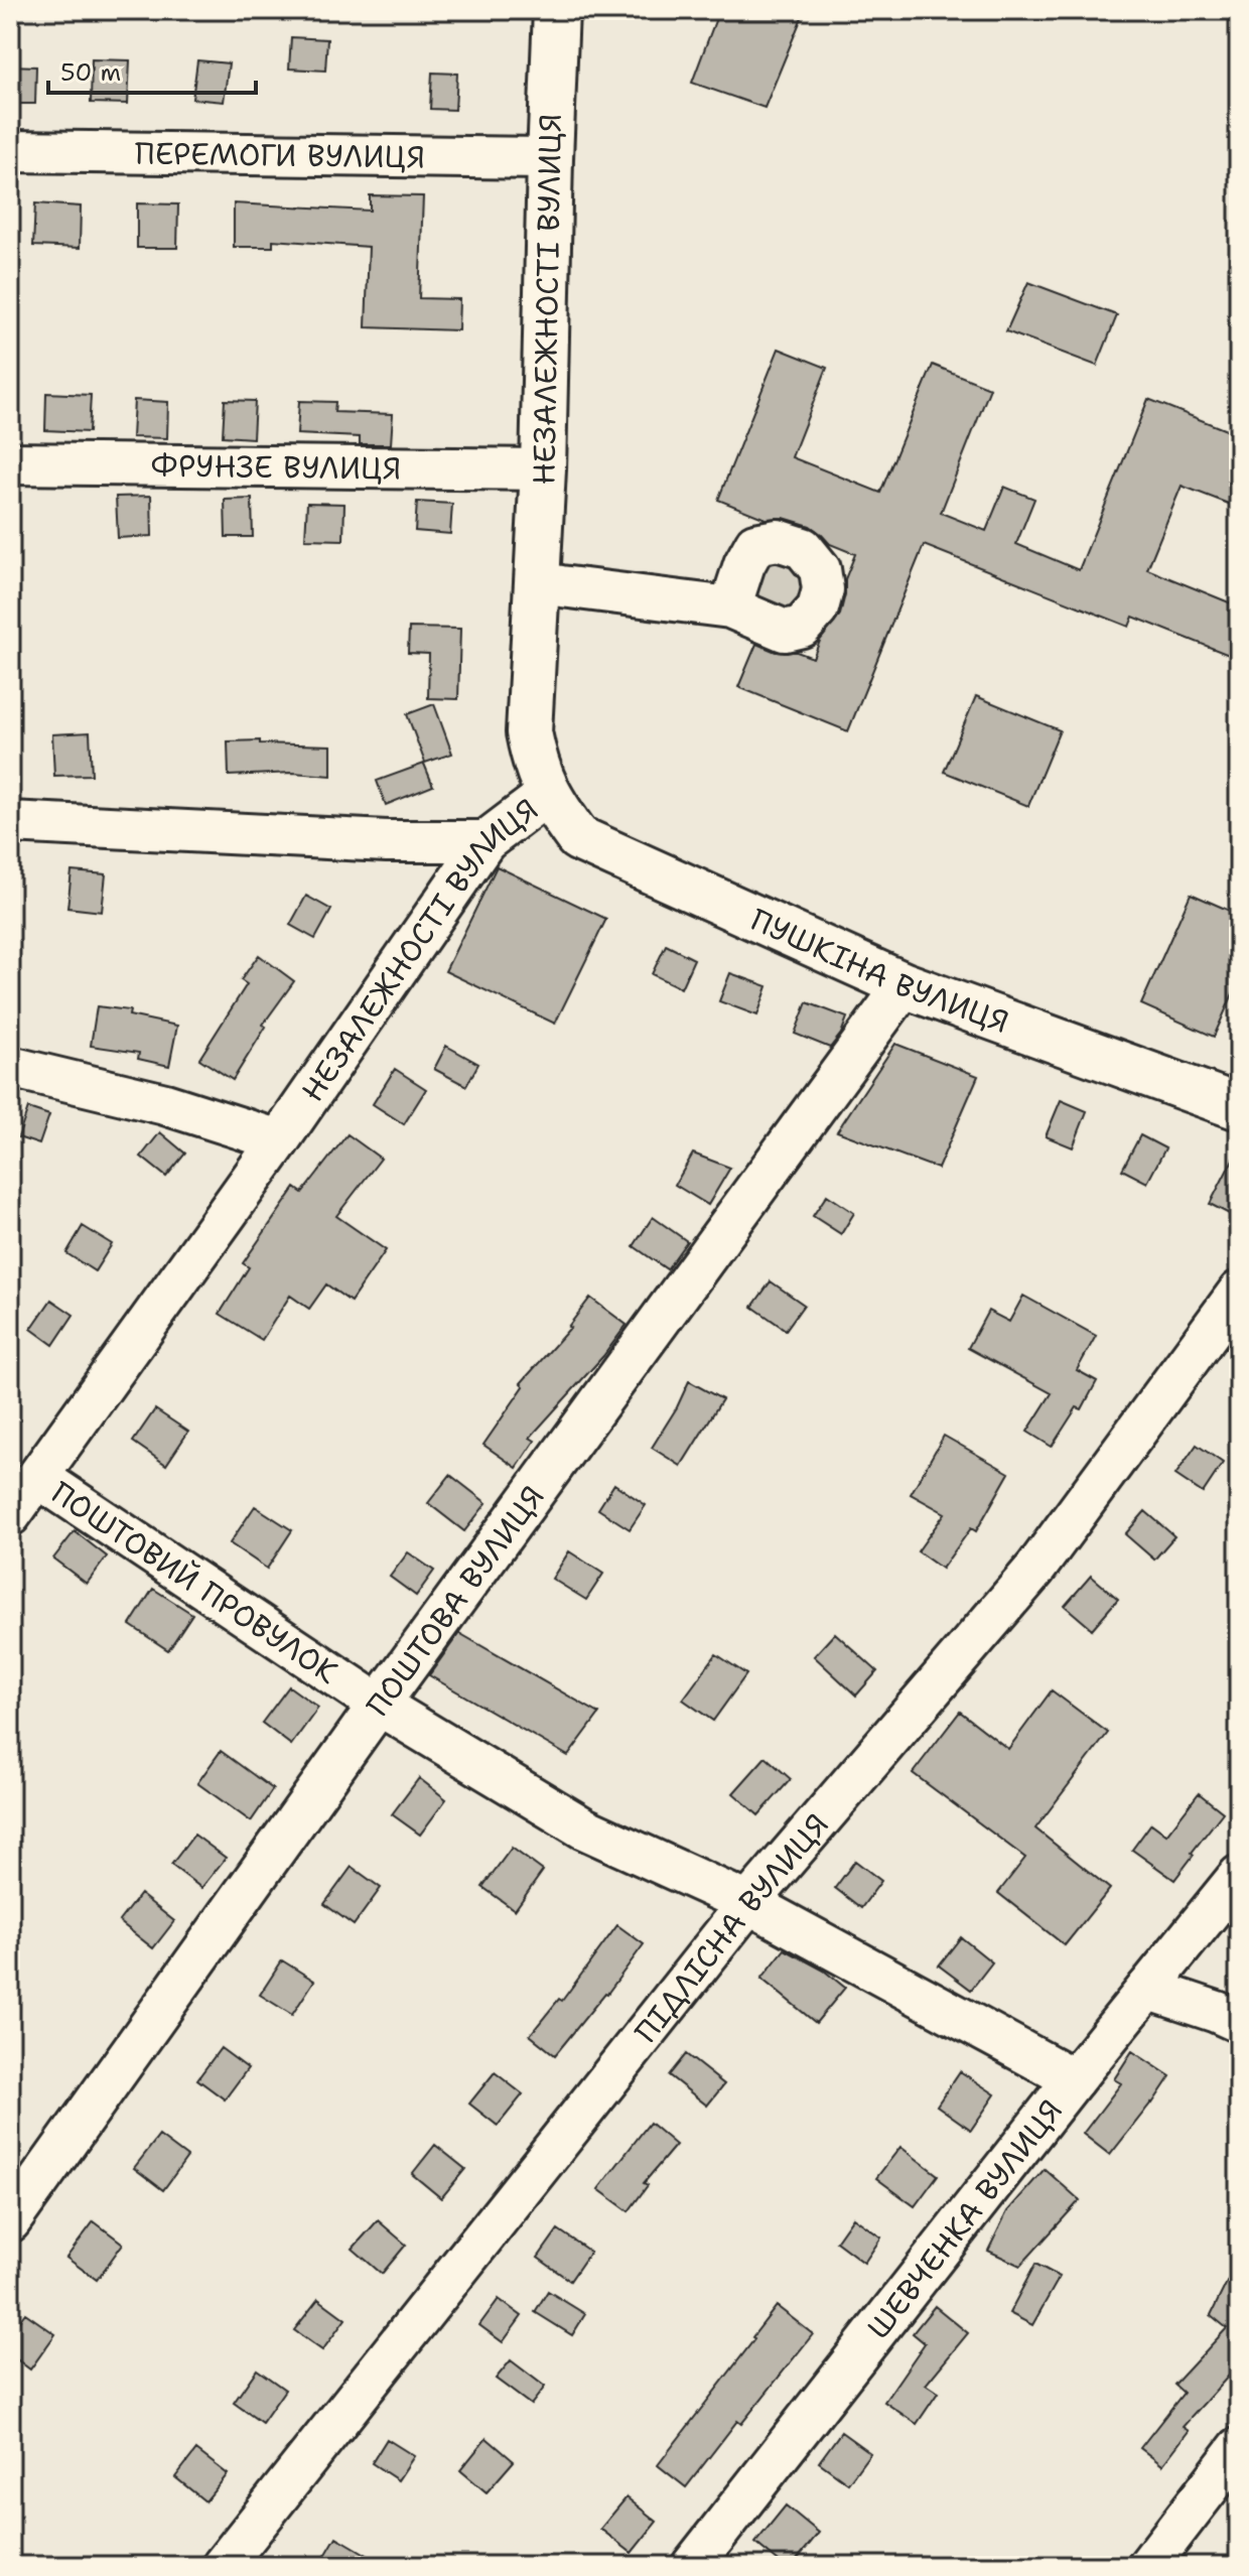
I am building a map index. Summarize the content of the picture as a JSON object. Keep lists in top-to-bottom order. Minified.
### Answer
{"streets":{"main road":["НЕЗАЛЕЖНОСТІ ВУЛИЦЯ","ПУШКІНА ВУЛИЦЯ"],"street":["ПЕРЕМОГИ ВУЛИЦЯ","ФРУНЗЕ ВУЛИЦЯ","ПОШТОВИЙ ПРОВУЛОК","ПОШТОВА ВУЛИЦЯ","ПІДЛІСНА ВУЛИЦЯ","ШЕВЧЕНКА ВУЛИЦЯ"]},"crossings":[["ПЕРЕМОГИ ВУЛИЦЯ","НЕЗАЛЕЖНОСТІ ВУЛИЦЯ"],["НЕЗАЛЕЖНОСТІ ВУЛИЦЯ","ФРУНЗЕ ВУЛИЦЯ"],["НЕЗАЛЕЖНОСТІ ВУЛИЦЯ","ПУШКІНА ВУЛИЦЯ"],["НЕЗАЛЕЖНОСТІ ВУЛИЦЯ","ПОШТОВИЙ ПРОВУЛОК"],["ПУШКІНА ВУЛИЦЯ","ПОШТОВА ВУЛИЦЯ"],["ПОШТОВИЙ ПРОВУЛОК","ПОШТОВА ВУЛИЦЯ"],["ПОШТОВИЙ ПРОВУЛОК","ПІДЛІСНА ВУЛИЦЯ"],["ПОШТОВИЙ ПРОВУЛОК","ШЕВЧЕНКА ВУЛИЦЯ"]],"scale_bar":"50 m"}
